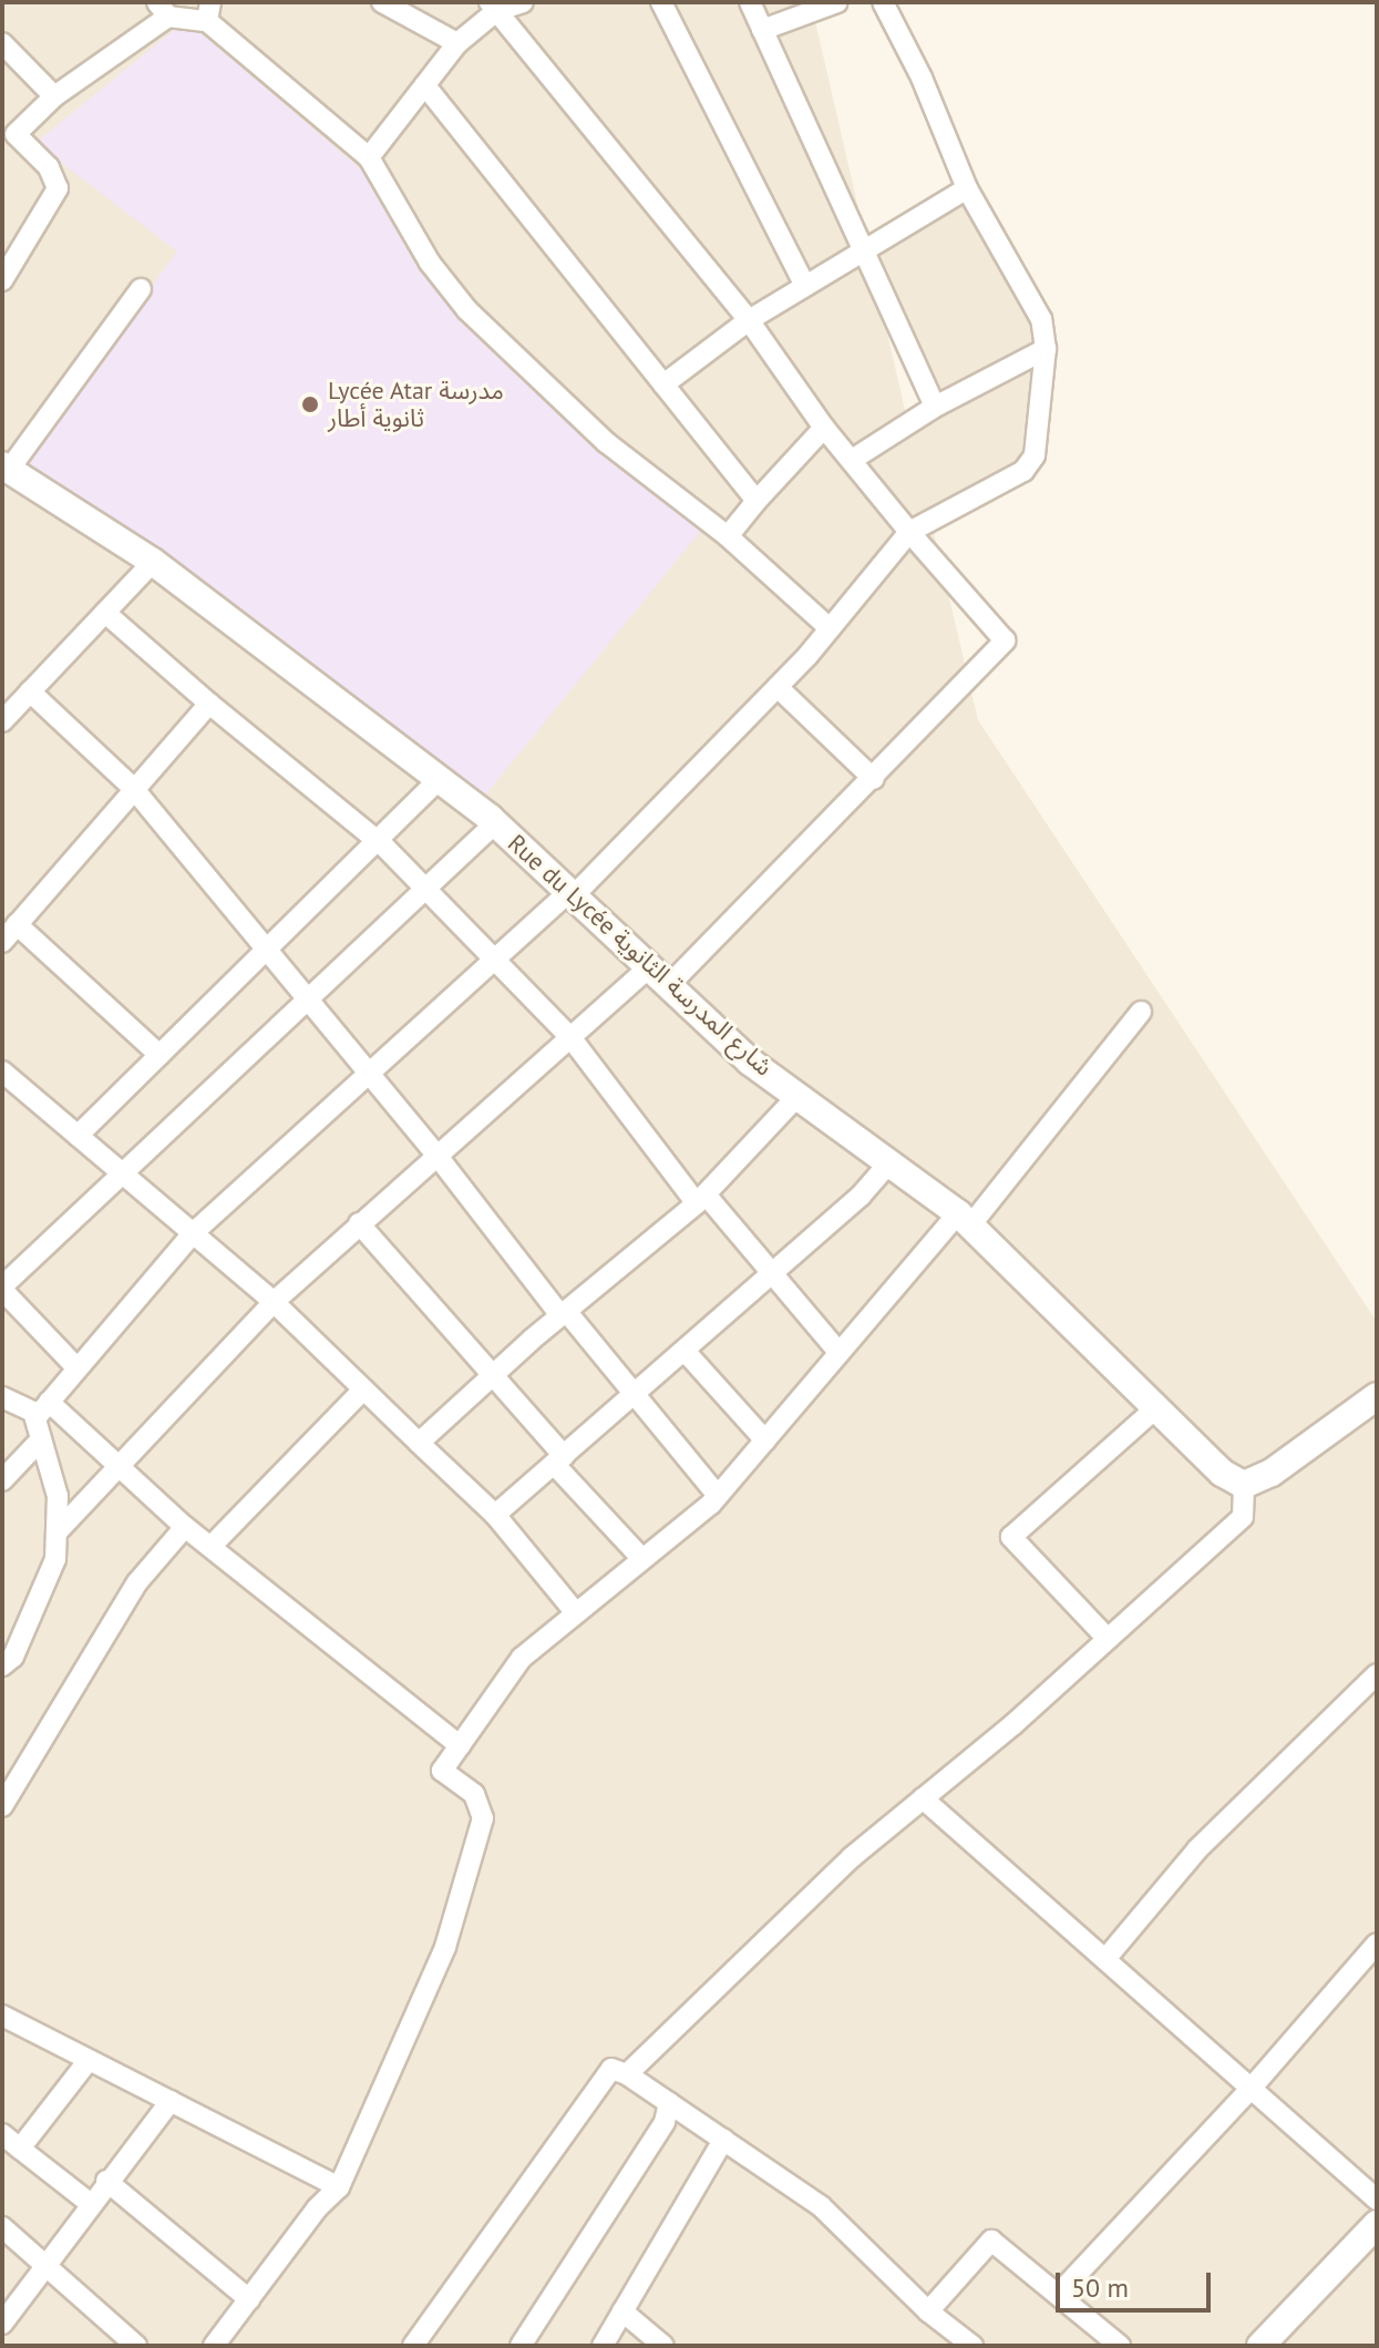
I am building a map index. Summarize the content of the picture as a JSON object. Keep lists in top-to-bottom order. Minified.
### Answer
{"streets":{"street":["Rue du Lycée شارع المدرسة الثانوية"]},"places":["Lycée Atar مدرسة ثانوية أطار"],"scale_bar":"50 m"}
